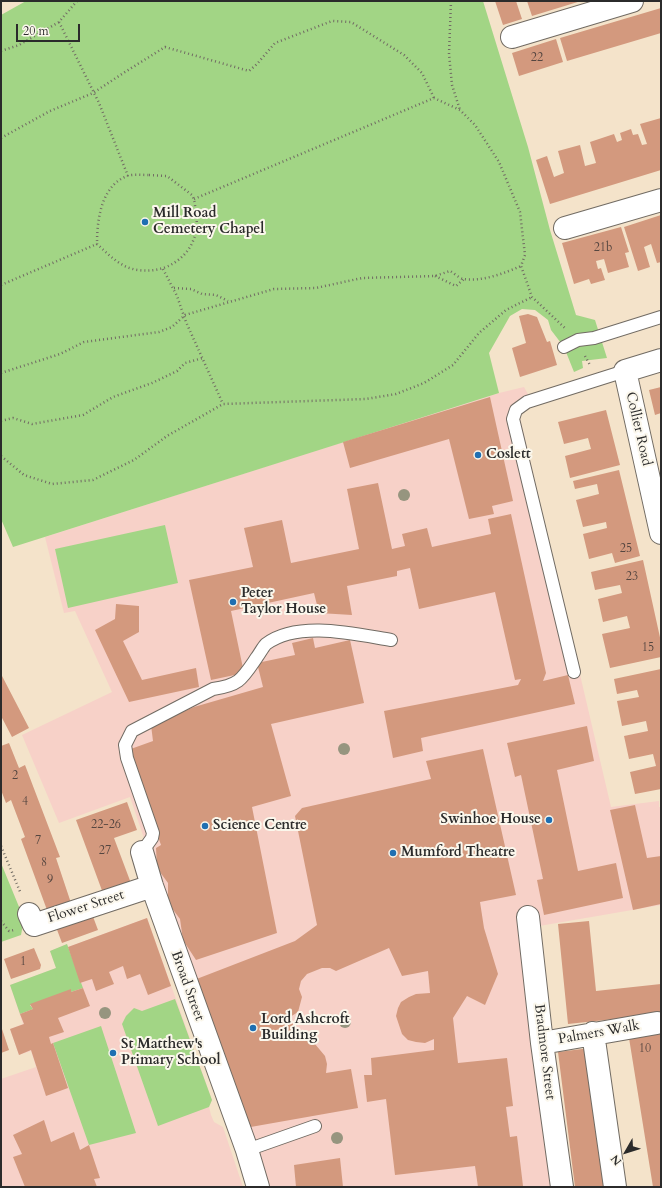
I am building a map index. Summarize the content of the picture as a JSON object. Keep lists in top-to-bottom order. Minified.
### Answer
{"streets":{"street":["Collier Road","Flower Street","Broad Street","Palmers Walk","Bradmore Street"]},"crossings":[["Flower Street","Broad Street"],["Palmers Walk","Bradmore Street"]],"places":["Mill Road Cemetery Chapel","Coslett","Peter Taylor House","Swinhoe House","Science Centre","Mumford Theatre","Lord Ashcroft Building","St Matthew's Primary School"],"house_numbers":["22","21b","25","23","15","2","4","22-26","7","27","8","9","1","10"],"scale_bar":"20 m","north":"bottom left"}
